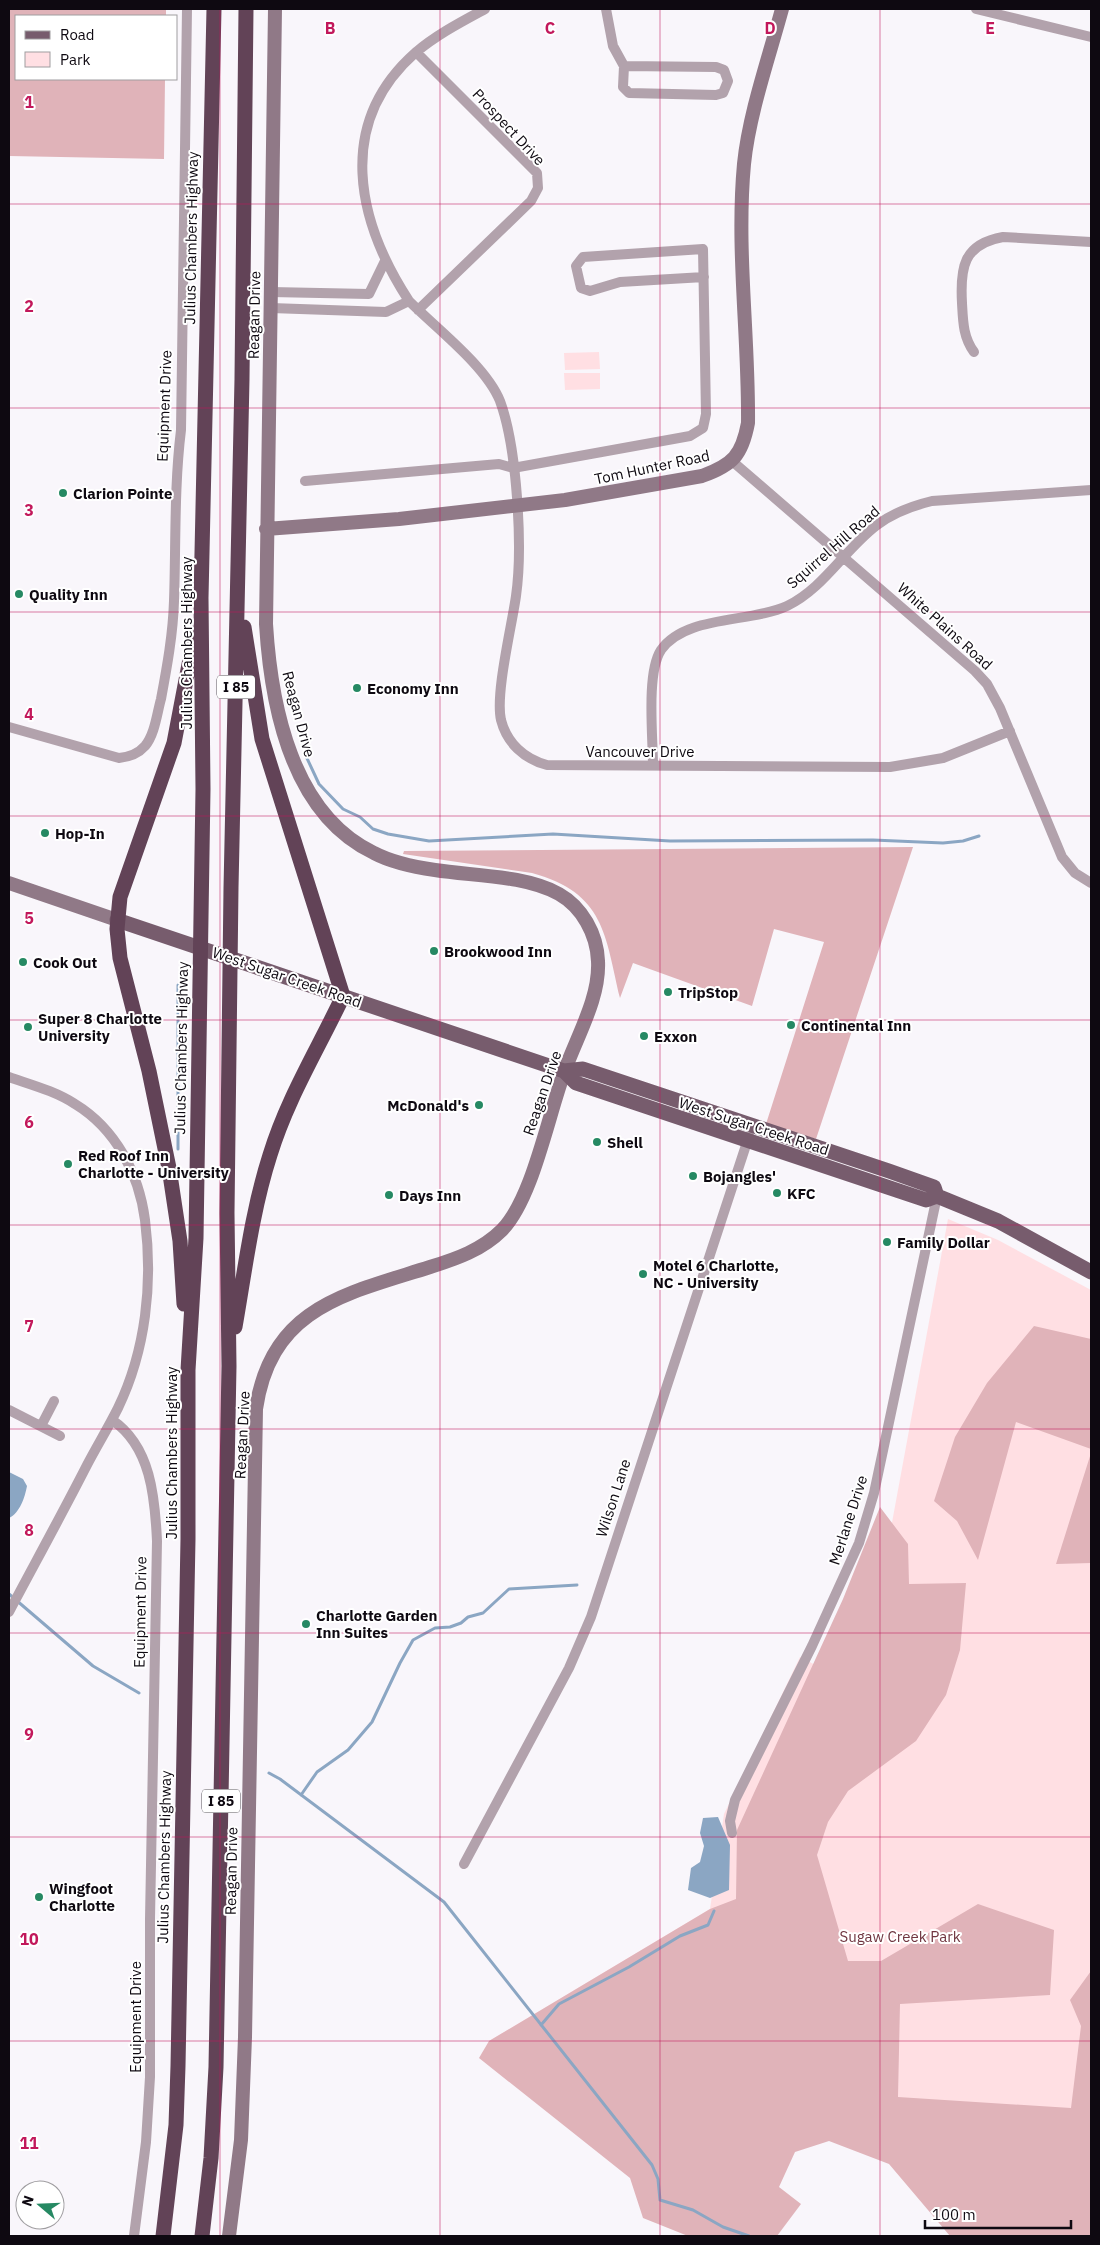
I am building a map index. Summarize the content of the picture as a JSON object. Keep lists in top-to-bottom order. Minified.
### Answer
{"streets":{"highway":["Julius Chambers Highway","I 85"],"main road":["West Sugar Creek Road"],"street":["Prospect Drive","Reagan Drive","Equipment Drive","Tom Hunter Road","Squirrel Hill Road","White Plains Road","Vancouver Drive","Wilson Lane","Merlane Drive"]},"crossings":[["Reagan Drive","Tom Hunter Road"],["Reagan Drive","West Sugar Creek Road"],["Tom Hunter Road","White Plains Road"],["Tom Hunter Road","Vancouver Drive"],["Squirrel Hill Road","White Plains Road"],["Squirrel Hill Road","Vancouver Drive"],["White Plains Road","Vancouver Drive"],["West Sugar Creek Road","Wilson Lane"],["West Sugar Creek Road","Merlane Drive"]],"parks":["Sugaw Creek Park"],"places":["Clarion Pointe","Quality Inn","Economy Inn","Hop-In","Brookwood Inn","Cook Out","TripStop","Continental Inn","Super 8 Charlotte University","Exxon","McDonald's","Shell","Red Roof Inn Charlotte - University","Bojangles'","KFC","Days Inn","Family Dollar","Motel 6 Charlotte, NC - University","Charlotte Garden Inn Suites","Wingfoot Charlotte"],"legend":["Road","Park"],"scale_bar":"100 m","north":"left","grid":{"columns":["B","C","D","E"],"rows":["1","2","3","4","5","6","7","8","9","10","11"]}}
